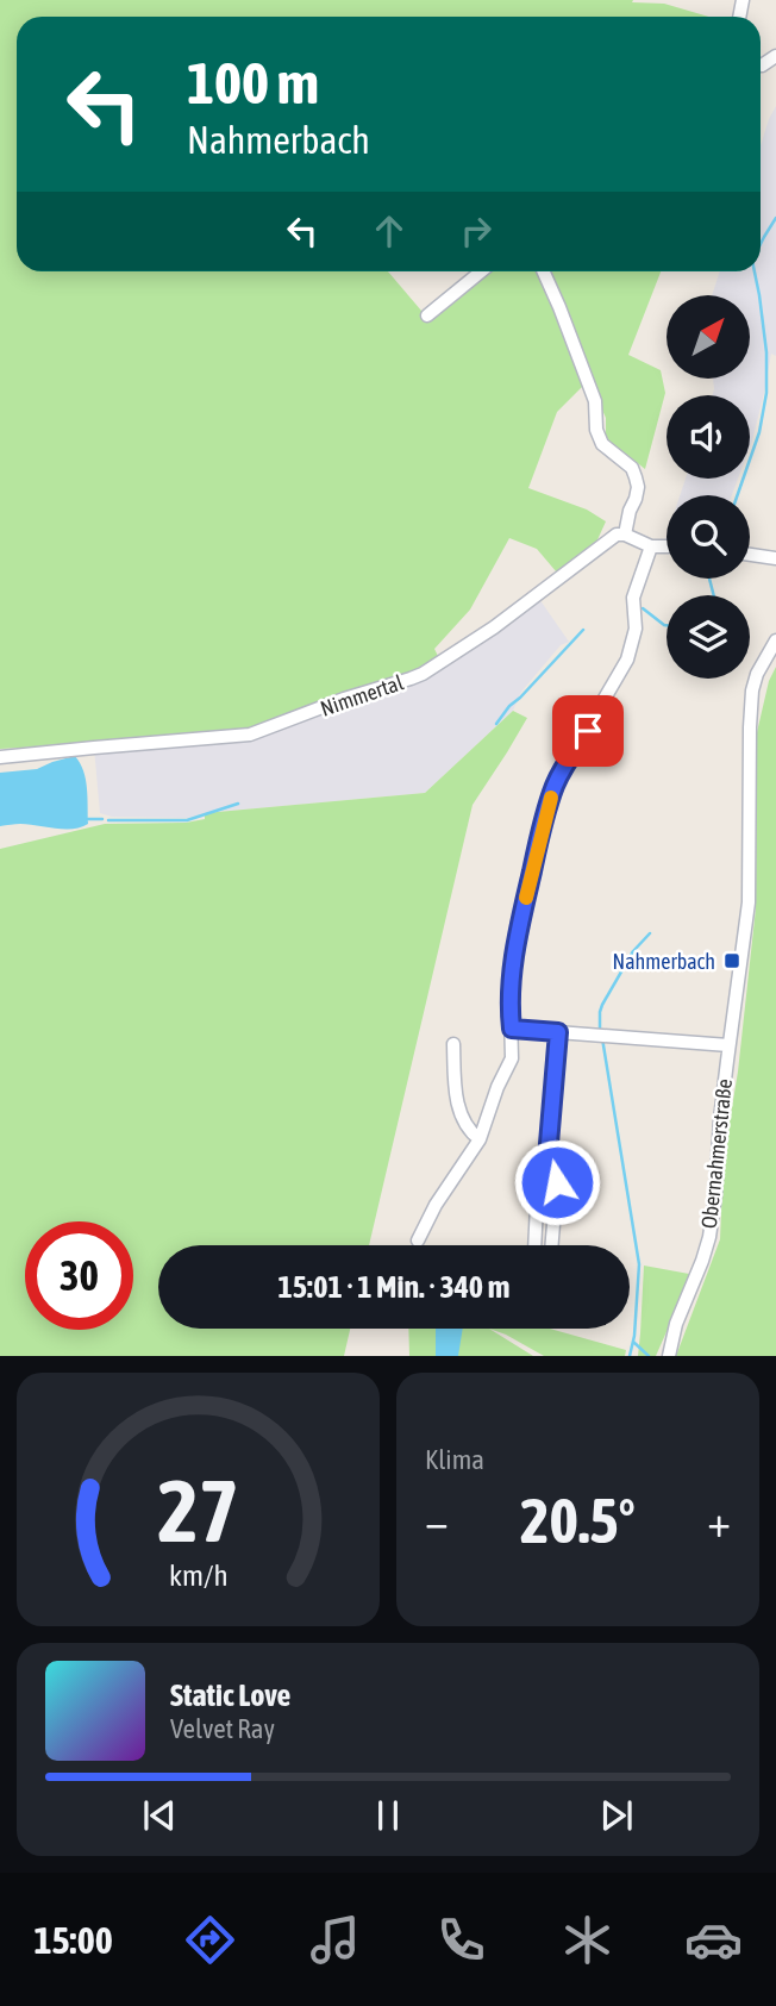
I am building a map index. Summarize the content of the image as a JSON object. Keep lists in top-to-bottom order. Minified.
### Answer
{"streets":{"street":["Nimmertal","Obernahmerstraße"]},"places":{"transit":["Nahmerbach"]},"north":"top right","page":{"turn":["100 m","Nahmerbach"],"limit":"30","trip":"15:01 · 1 Min. · 340 m","tile":"Klima","heat":["−","20.5°","+"],"song":["Static Love","Velvet Ray"],"tabs":"15:00","gauge":["27","km/h"]}}
